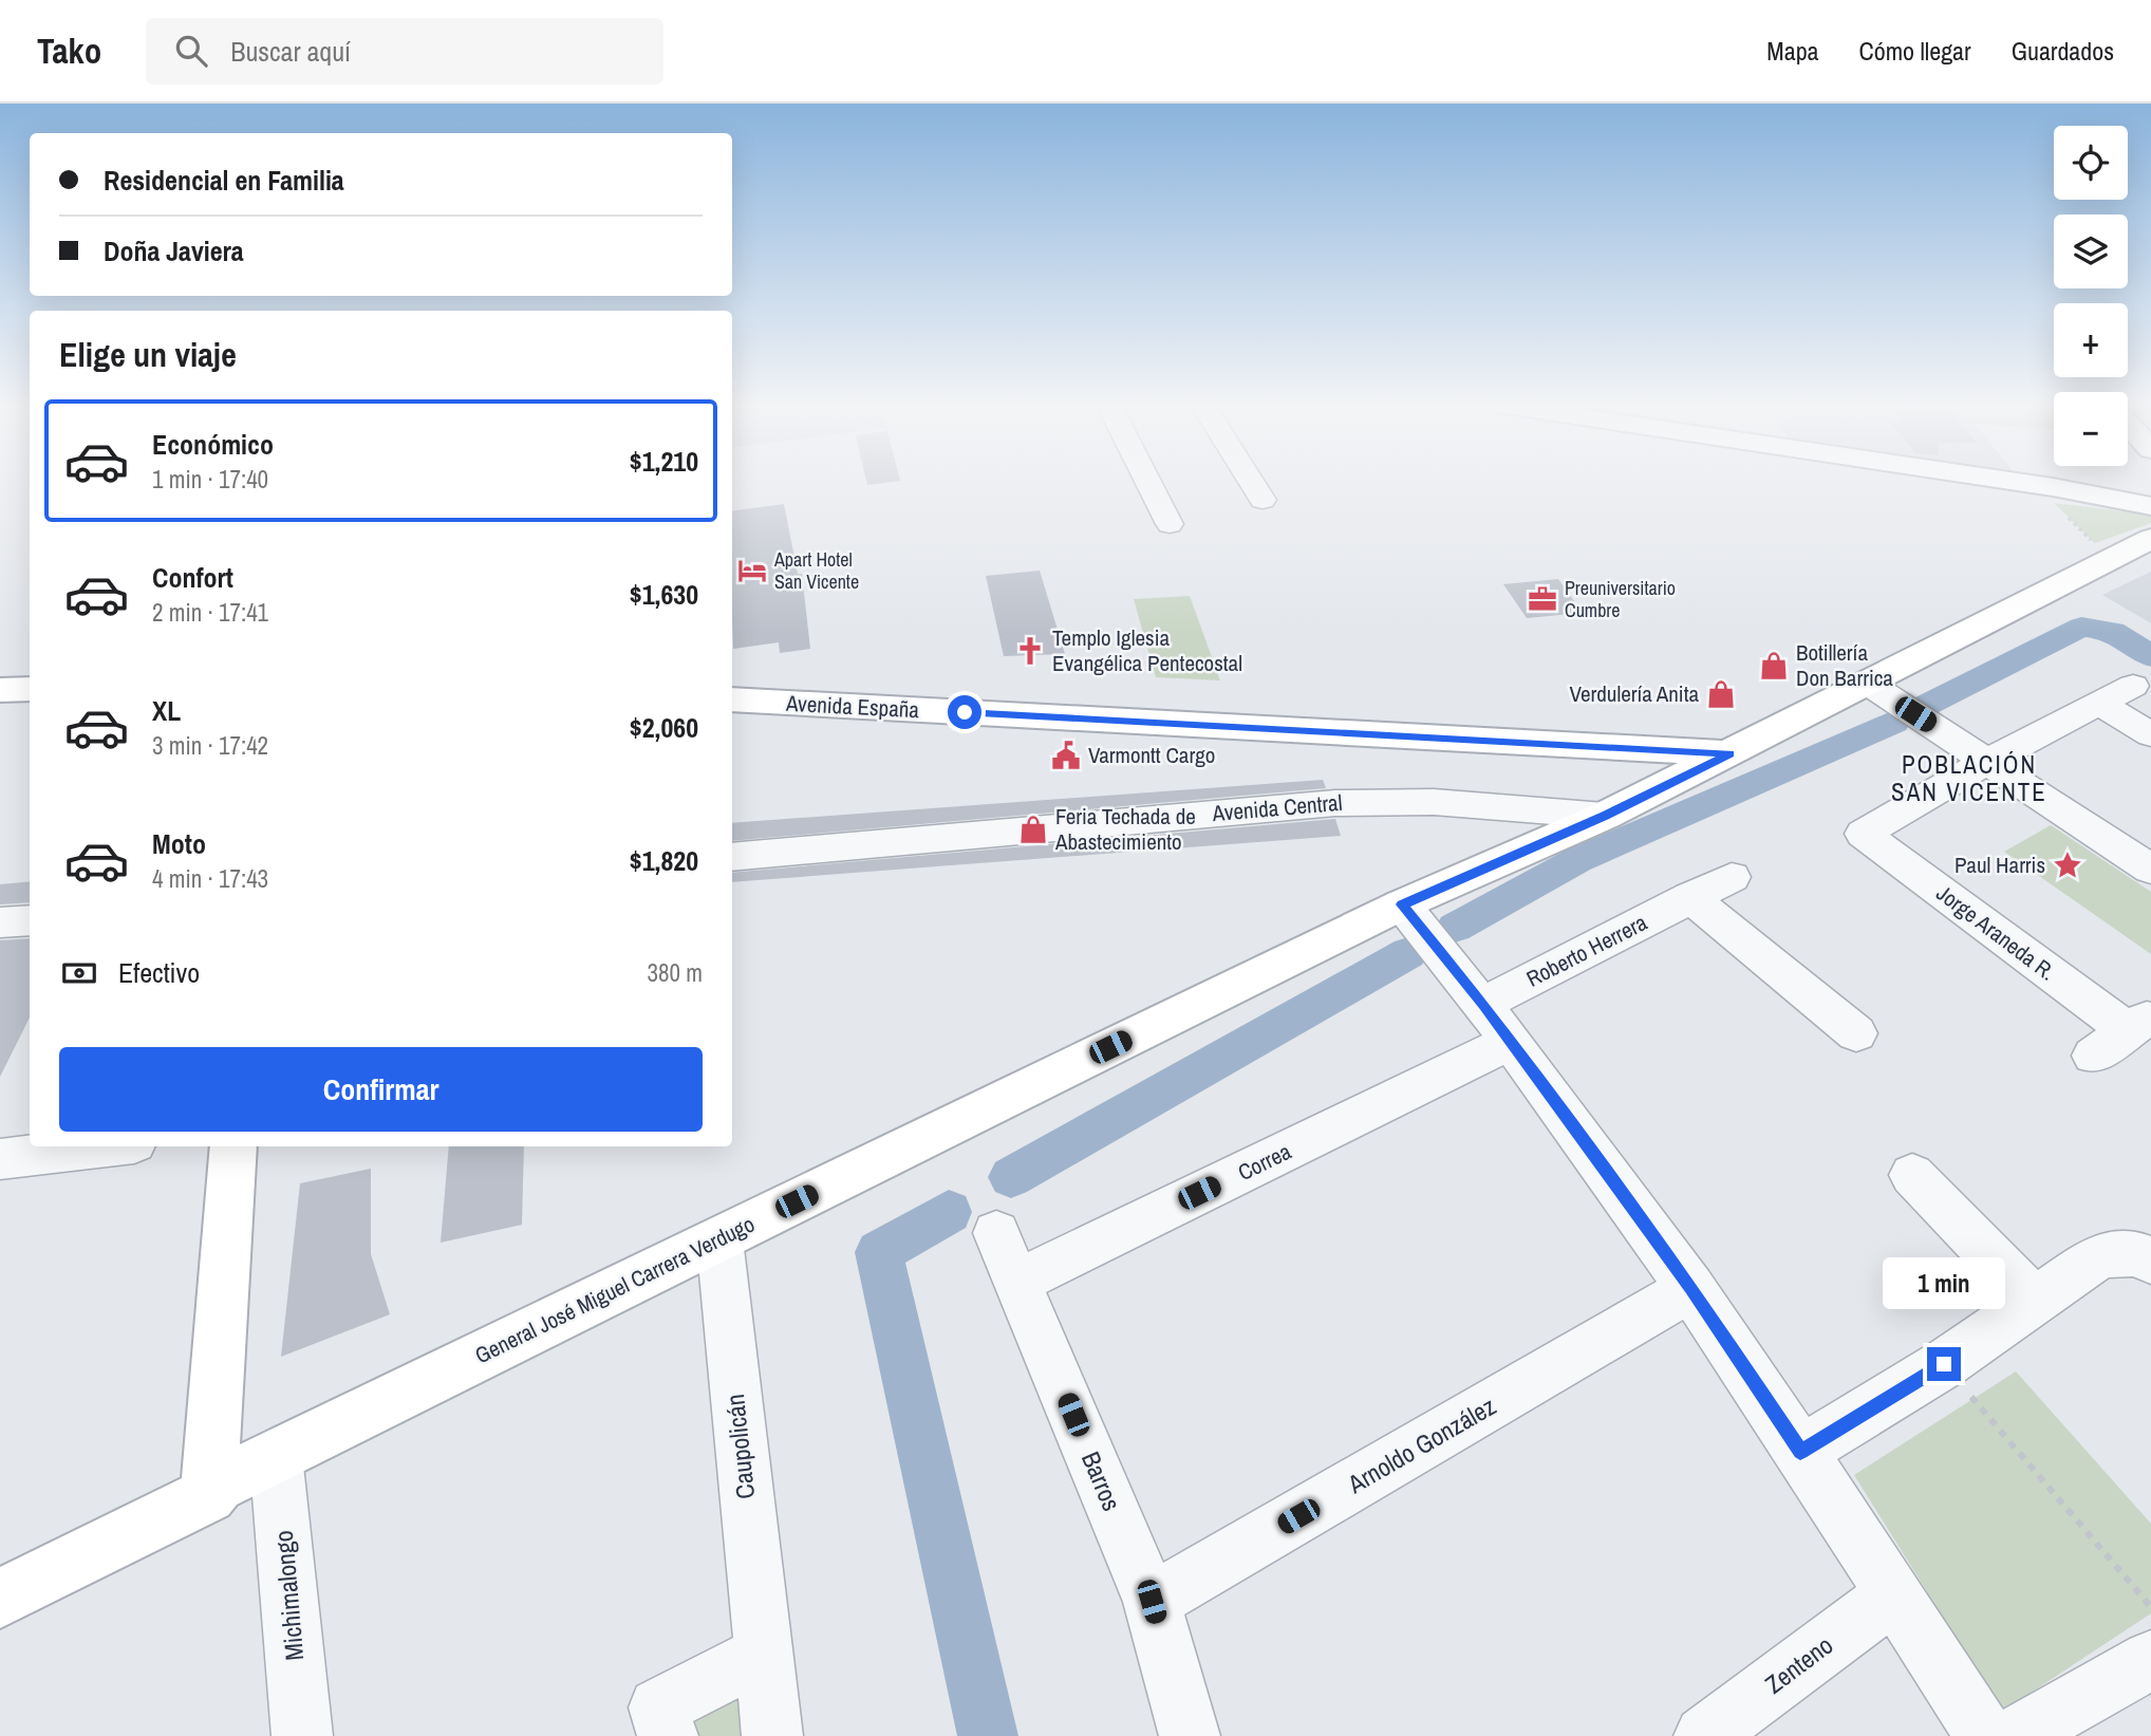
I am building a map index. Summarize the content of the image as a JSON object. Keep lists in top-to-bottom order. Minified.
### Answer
{"streets":{"street":["Avenida España","Avenida Central","Jorge Araneda R.","Roberto Herrera","Correa","General José Miguel Carrera Verdugo","Arnoldo González","Caupolicán","Barros","Michimalongo","Zenteno"]},"crossings":[["Avenida España","General José Miguel Carrera Verdugo"],["Avenida Central","General José Miguel Carrera Verdugo"],["Roberto Herrera","Correa"],["Correa","Barros"],["General José Miguel Carrera Verdugo","Caupolicán"],["General José Miguel Carrera Verdugo","Michimalongo"],["Arnoldo González","Barros"]],"districts":["POBLACIÓN SAN VICENTE"],"places":{"hotel":["Apart Hotel San Vicente"],"office":["Preuniversitario Cumbre"],"church":["Templo Iglesia Evangélica Pentecostal"],"shop":["Botillería Don Barrica","Verdulería Anita","Feria Techada de Abastecimiento"],"public building":["Varmontt Cargo"],"place":["Paul Harris"]},"page":{"header":"Tako","search":"Buscar aquí","nav":["Mapa","Cómo llegar","Guardados"],"map_buttons":["+","−"],"banner":["Residencial en Familia","Doña Javiera"],"heading":"Elige un viaje","list":[{"name":"Económico","note":"1 min · 17:40","value":"$1,210"},{"name":"Confort","note":"2 min · 17:41","value":"$1,630"},{"name":"XL","note":"3 min · 17:42","value":"$2,060"},{"name":"Moto","note":"4 min · 17:43","value":"$1,820"}],"pay":["Efectivo","380 m"],"buttons":"Confirmar","bubble":"1 min"}}
